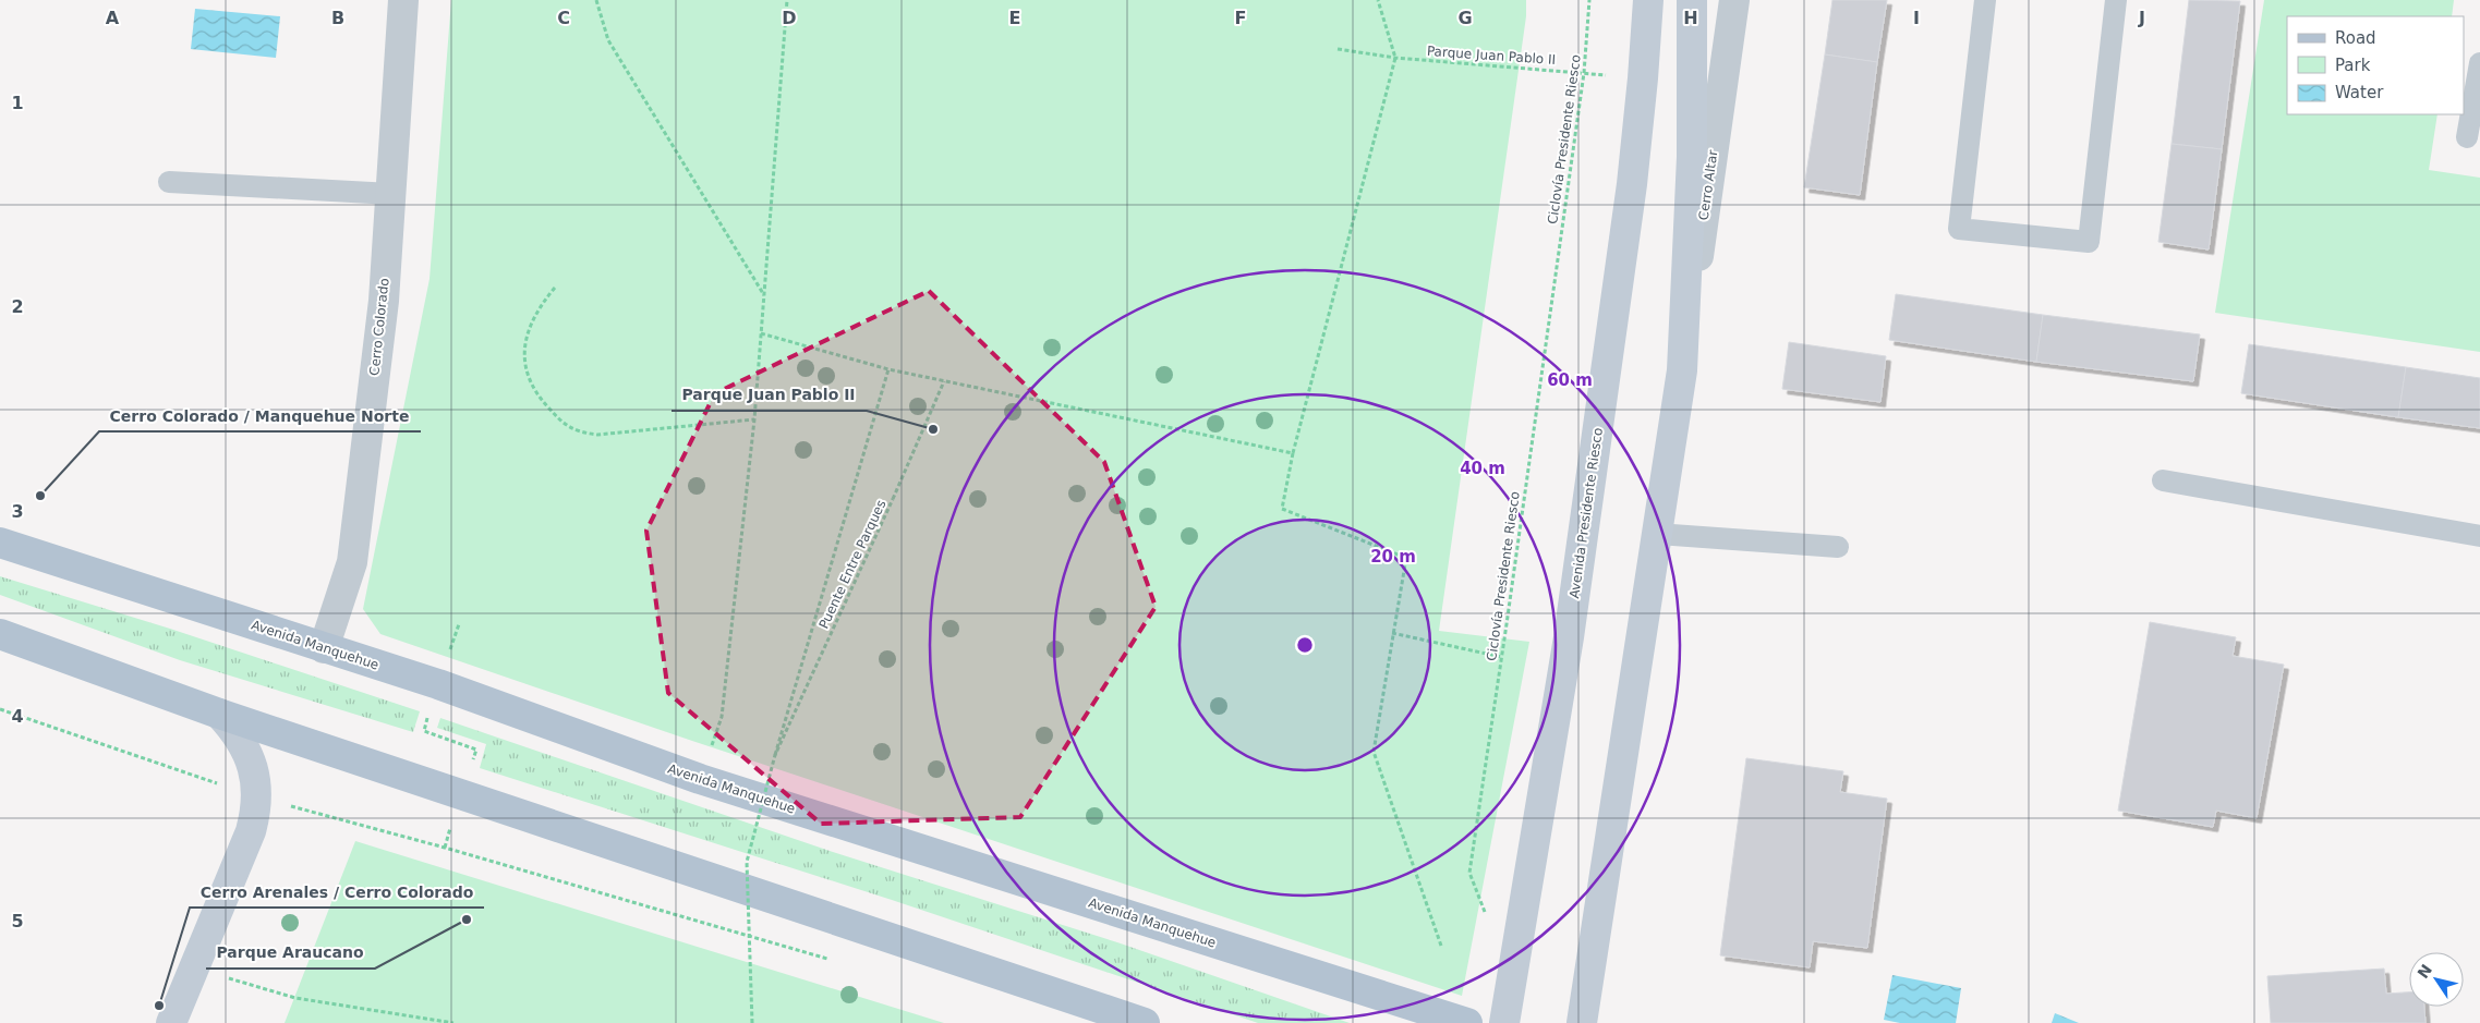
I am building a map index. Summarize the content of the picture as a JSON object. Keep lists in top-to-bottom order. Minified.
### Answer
{"streets":{"main road":["Avenida Presidente Riesco","Avenida Manquehue"],"street":["Cerro Altar","Cerro Colorado"],"path":["Parque Juan Pablo II","Ciclovía Presidente Riesco","Puente Entre Parques"]},"crossings":[["Parque Juan Pablo II","Ciclovía Presidente Riesco"],["Parque Juan Pablo II","Avenida Presidente Riesco"],["Cerro Colorado","Avenida Manquehue"]],"places":["Parque Juan Pablo II","Cerro Colorado / Manquehue Norte","Parque Araucano","Cerro Arenales / Cerro Colorado"],"legend":["Road","Park","Water"],"north":"top left","grid":{"columns":["A","B","C","D","E","F","G","H","I","J"],"rows":["1","2","3","4","5"]},"rings":["60 m","40 m","20 m"]}
